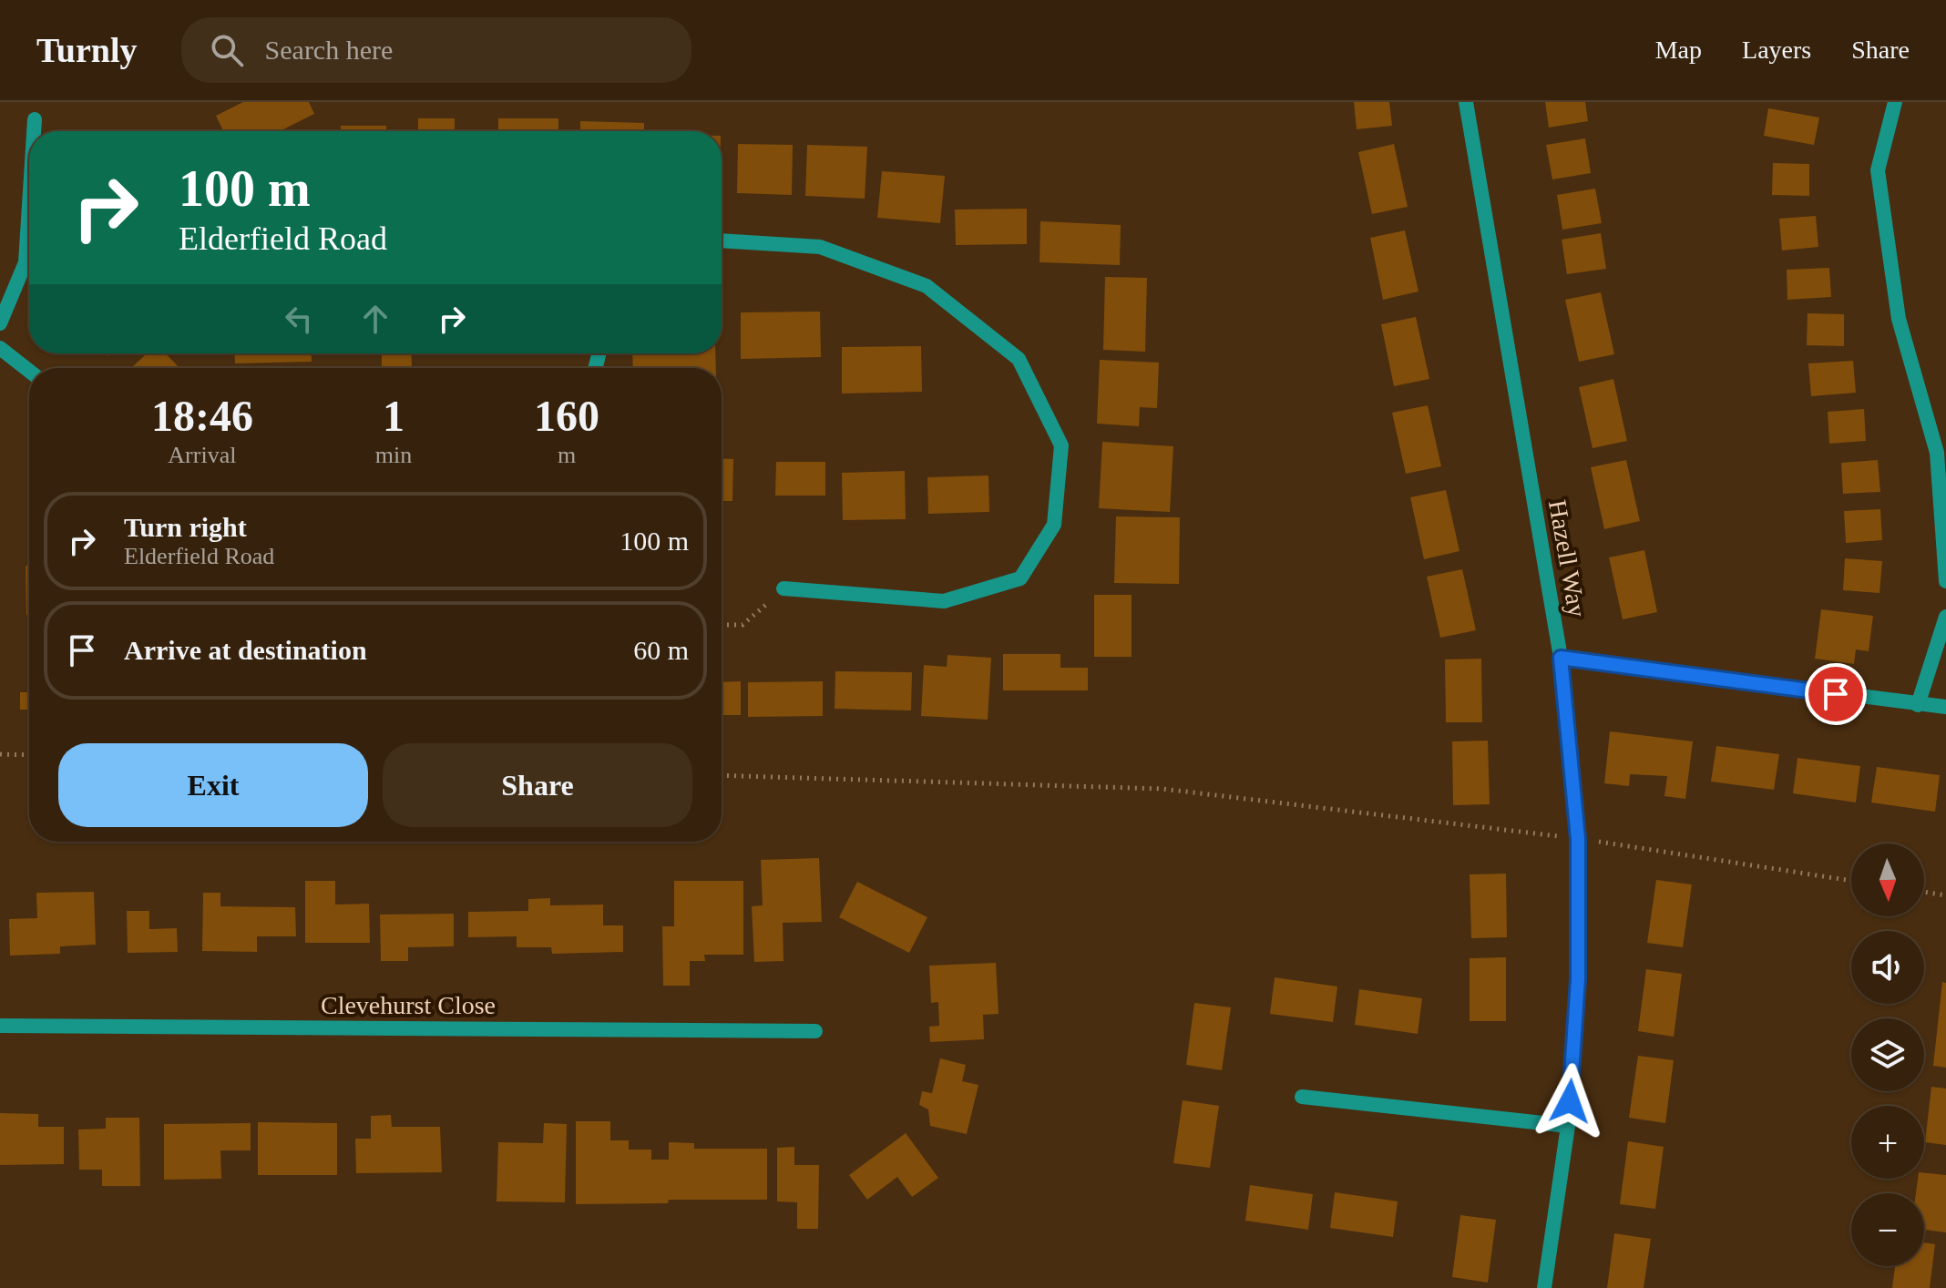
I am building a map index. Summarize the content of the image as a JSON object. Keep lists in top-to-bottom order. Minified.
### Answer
{"streets":{"street":["Hazell Way","Clevehurst Close"]},"north":"bottom","page":{"header":"Turnly","search":"Search here","nav":["Map","Layers","Share"],"turn":["100 m","Elderfield Road"],"eta":["18:46","Arrival","1","min","160","m"],"list":[{"name":"Turn right","note":"Elderfield Road","value":"100 m"},{"name":"Arrive at destination","value":"60 m"}],"buttons":["Exit","Share"],"map_buttons":["+","−"]}}
